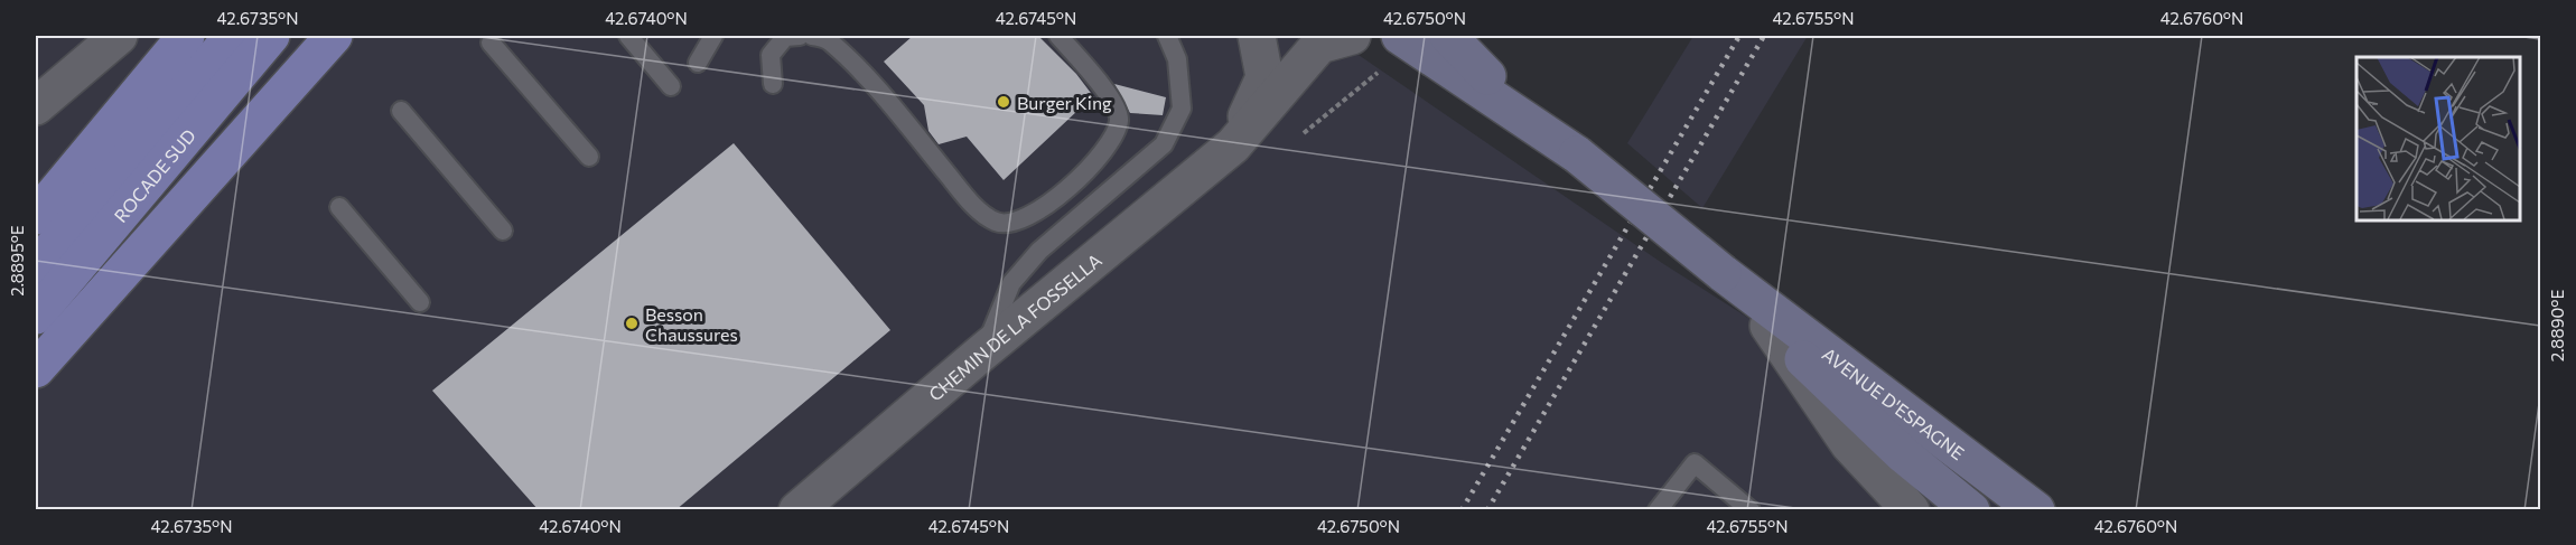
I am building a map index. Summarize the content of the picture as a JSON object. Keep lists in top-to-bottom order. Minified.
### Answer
{"streets":{"main road":["ROCADE SUD","AVENUE D'ESPAGNE"],"street":["CHEMIN DE LA FOSSELLA"]},"places":["Burger King","Besson Chaussures"],"coordinates":["42.6735°N","42.6740°N","42.6745°N","42.6750°N","42.6755°N","42.6760°N","2.8895°E","2.8890°E"]}
